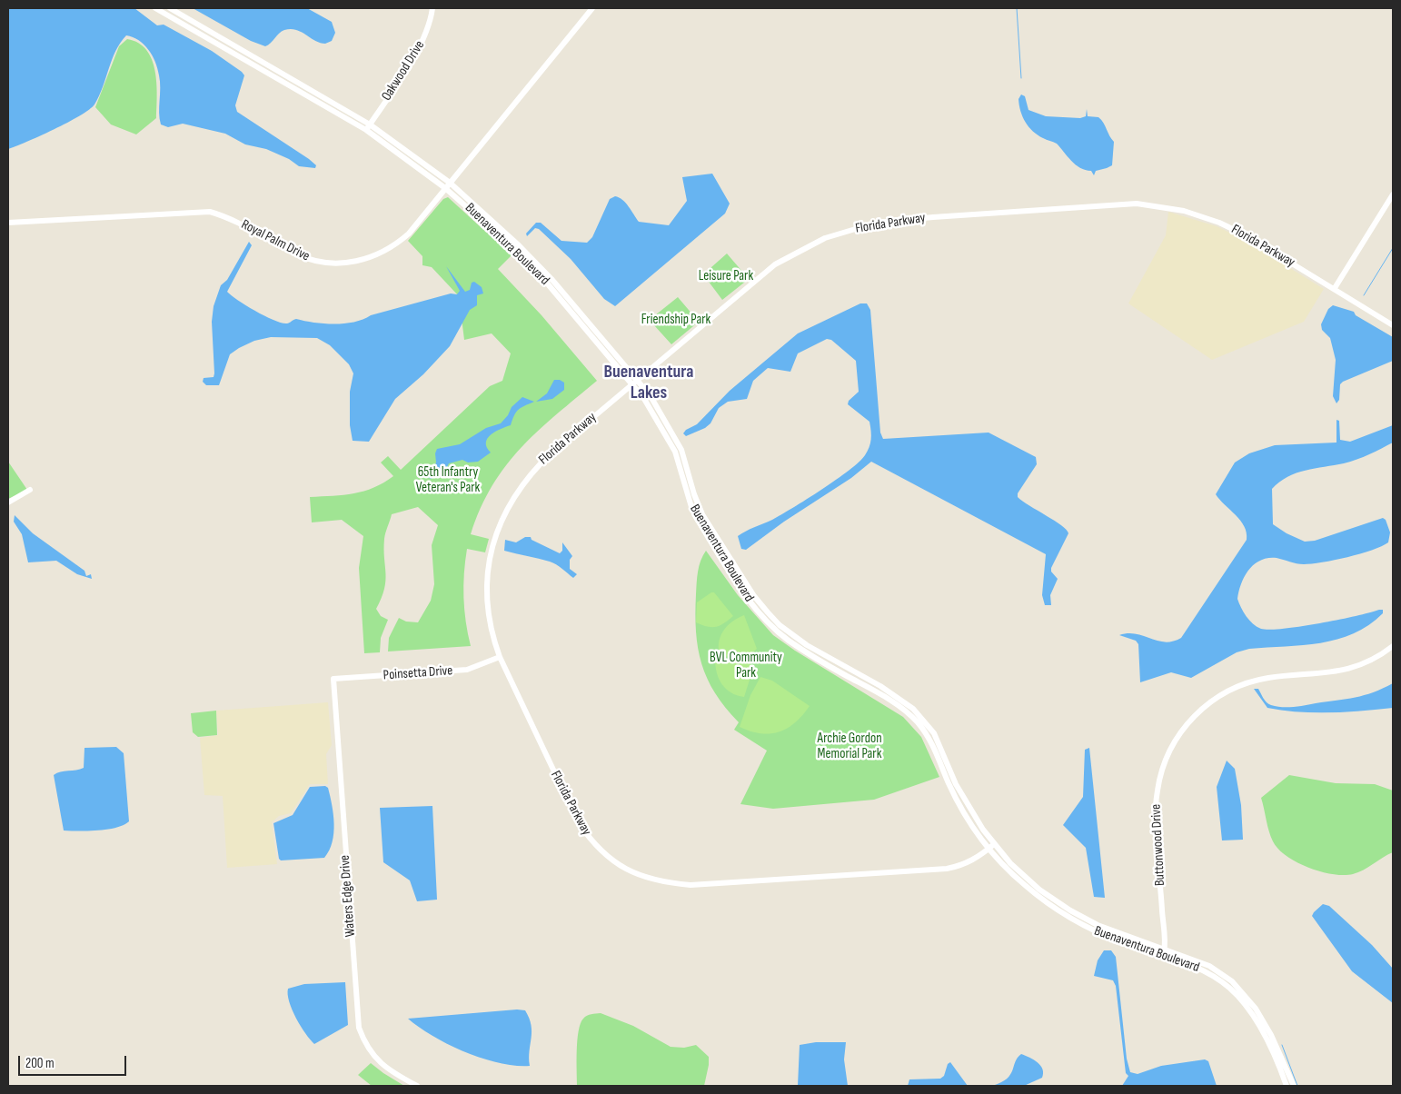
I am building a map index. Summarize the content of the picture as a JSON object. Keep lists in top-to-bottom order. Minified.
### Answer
{"streets":{"street":["Oakwood Drive","Florida Parkway","Royal Palm Drive","Buenaventura Boulevard","Poinsetta Drive","Buttonwood Drive","Waters Edge Drive"]},"crossings":[["Oakwood Drive","Buenaventura Boulevard"],["Florida Parkway","Buenaventura Boulevard"],["Florida Parkway","Poinsetta Drive"],["Royal Palm Drive","Buenaventura Boulevard"],["Buenaventura Boulevard","Buttonwood Drive"],["Poinsetta Drive","Waters Edge Drive"]],"districts":["Buenaventura Lakes"],"parks":["Leisure Park","Friendship Park","65th Infantry Veteran's Park","BVL Community Park","Archie Gordon Memorial Park"],"scale_bar":"200 m"}
